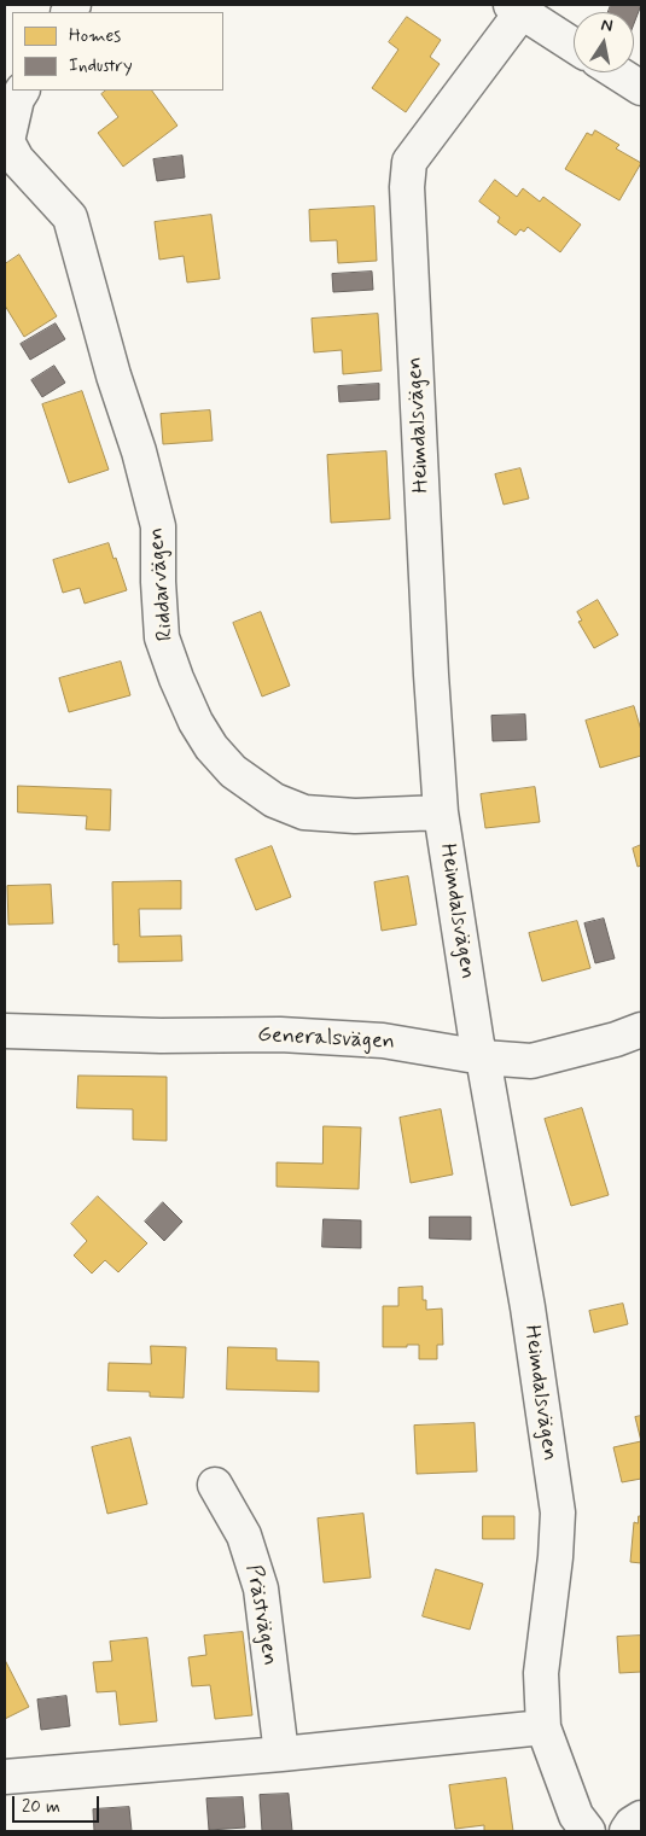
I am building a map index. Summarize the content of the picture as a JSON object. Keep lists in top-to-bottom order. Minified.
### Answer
{"streets":{"street":["Heimdalsvägen","Riddarvägen","Generalsvägen","Prästvägen"]},"crossings":[["Heimdalsvägen","Riddarvägen"],["Heimdalsvägen","Generalsvägen"]],"legend":["Homes","Industry"],"scale_bar":"20 m","north":"top"}
